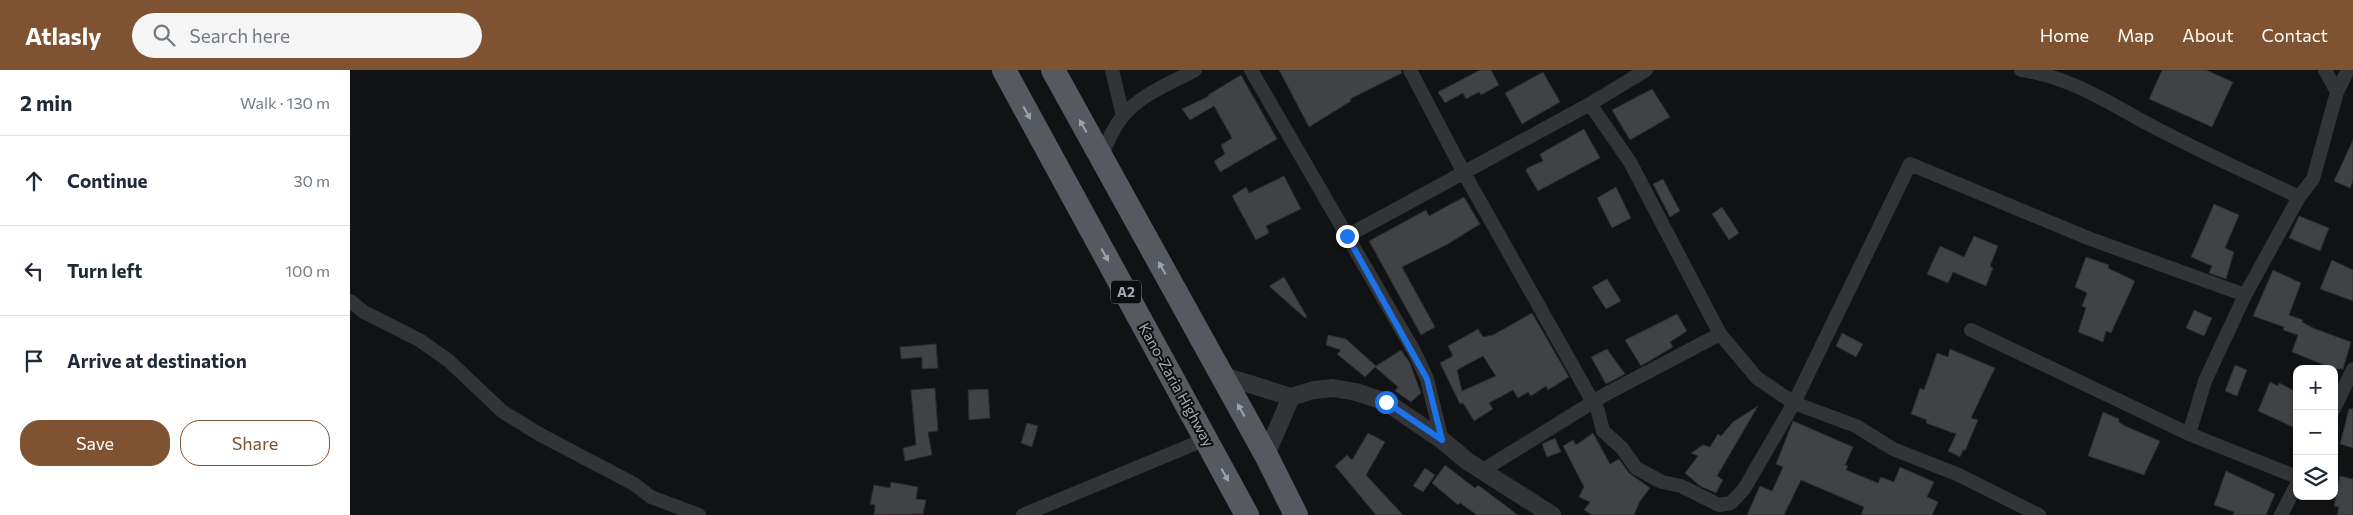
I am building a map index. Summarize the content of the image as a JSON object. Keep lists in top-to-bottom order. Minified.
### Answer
{"streets":{"highway":["A2","Kano-Zaria Highway"]},"page":{"header":"Atlasly","search":"Search here","nav":["Home","Map","About","Contact"],"heading":["2 min","Walk · 130 m"],"list":[["Continue","30 m"],["Turn left","100 m"],"Arrive at destination"],"map_buttons":["+","−"],"buttons":["Save","Share"]}}
